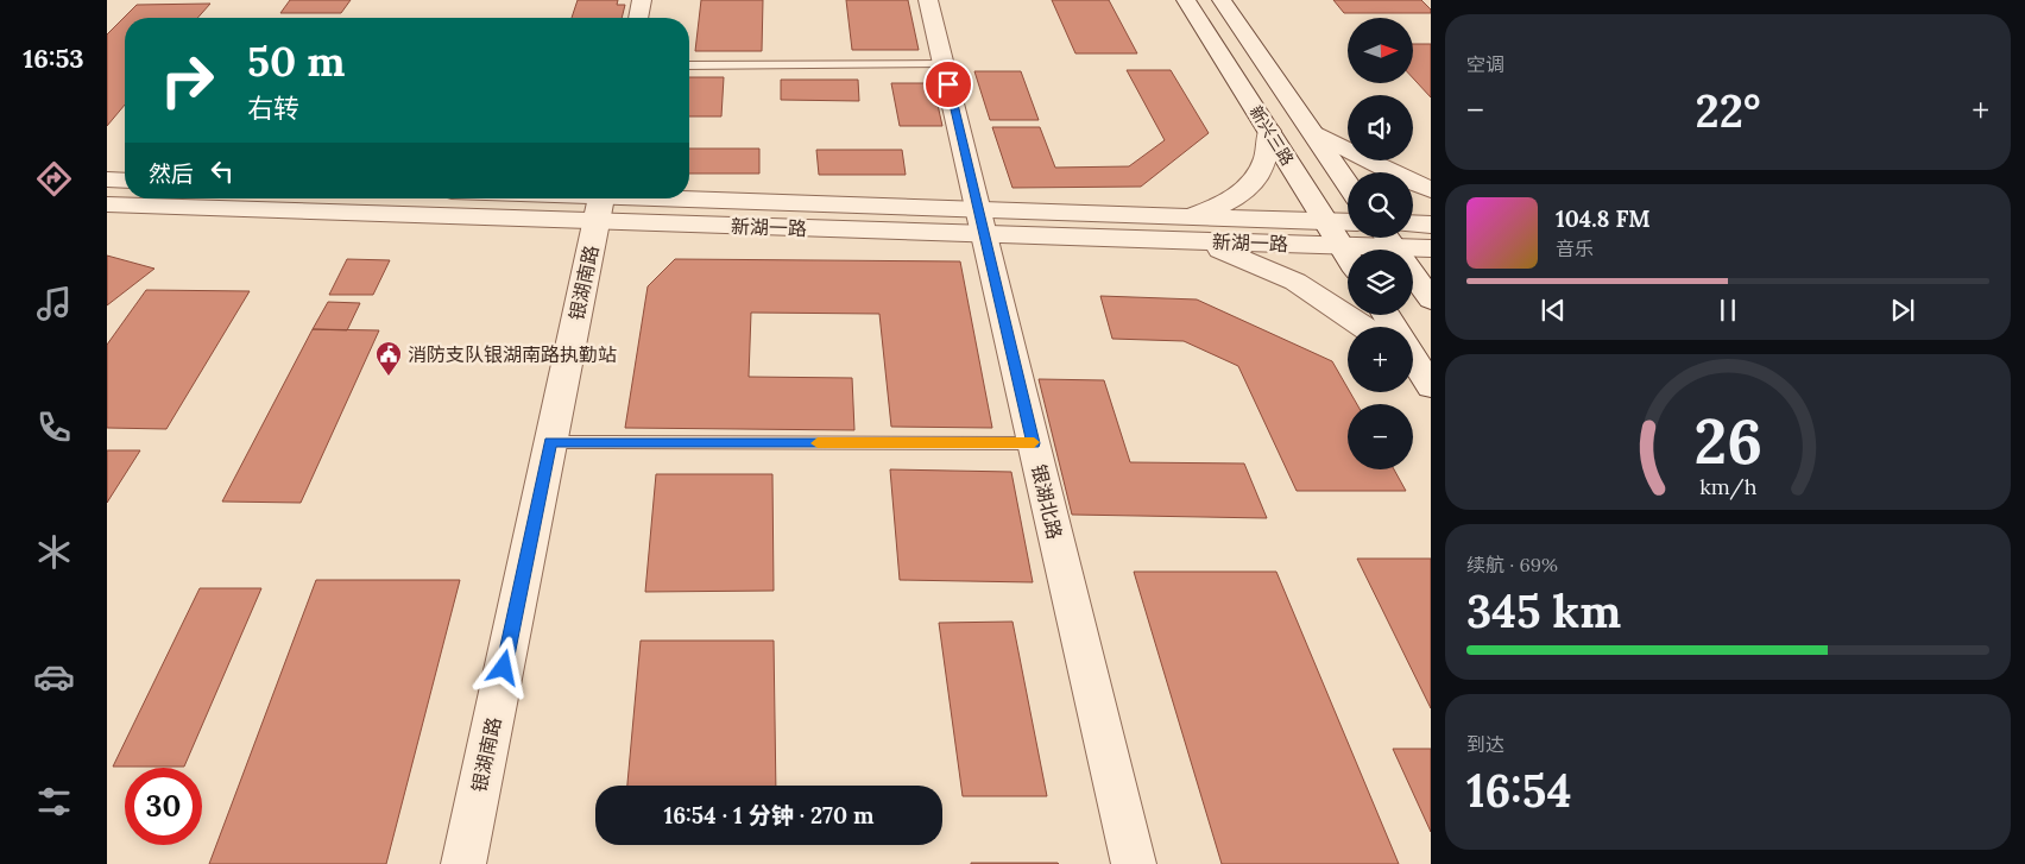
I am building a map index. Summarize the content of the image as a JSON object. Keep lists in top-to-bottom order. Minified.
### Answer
{"streets":{"street":["新兴三路","新湖一路","银湖南路","银湖北路"]},"crossings":[["新兴三路","新湖一路"],["新湖一路","银湖南路"],["新湖一路","银湖北路"]],"places":{"public building":["消防支队银湖南路执勤站"]},"north":"right","page":{"tabs":"16:53","tile":["空调",["续航 · 69%","345 km"],["到达","16:54"]],"map_buttons":["+","−"],"turn":["50 m","右转"],"heat":["−","22°","+"],"then":"然后","song":["104.8 FM","音乐"],"limit":"30","trip":"16:54 · 1 分钟 · 270 m","gauge":["26","km/h"]}}
